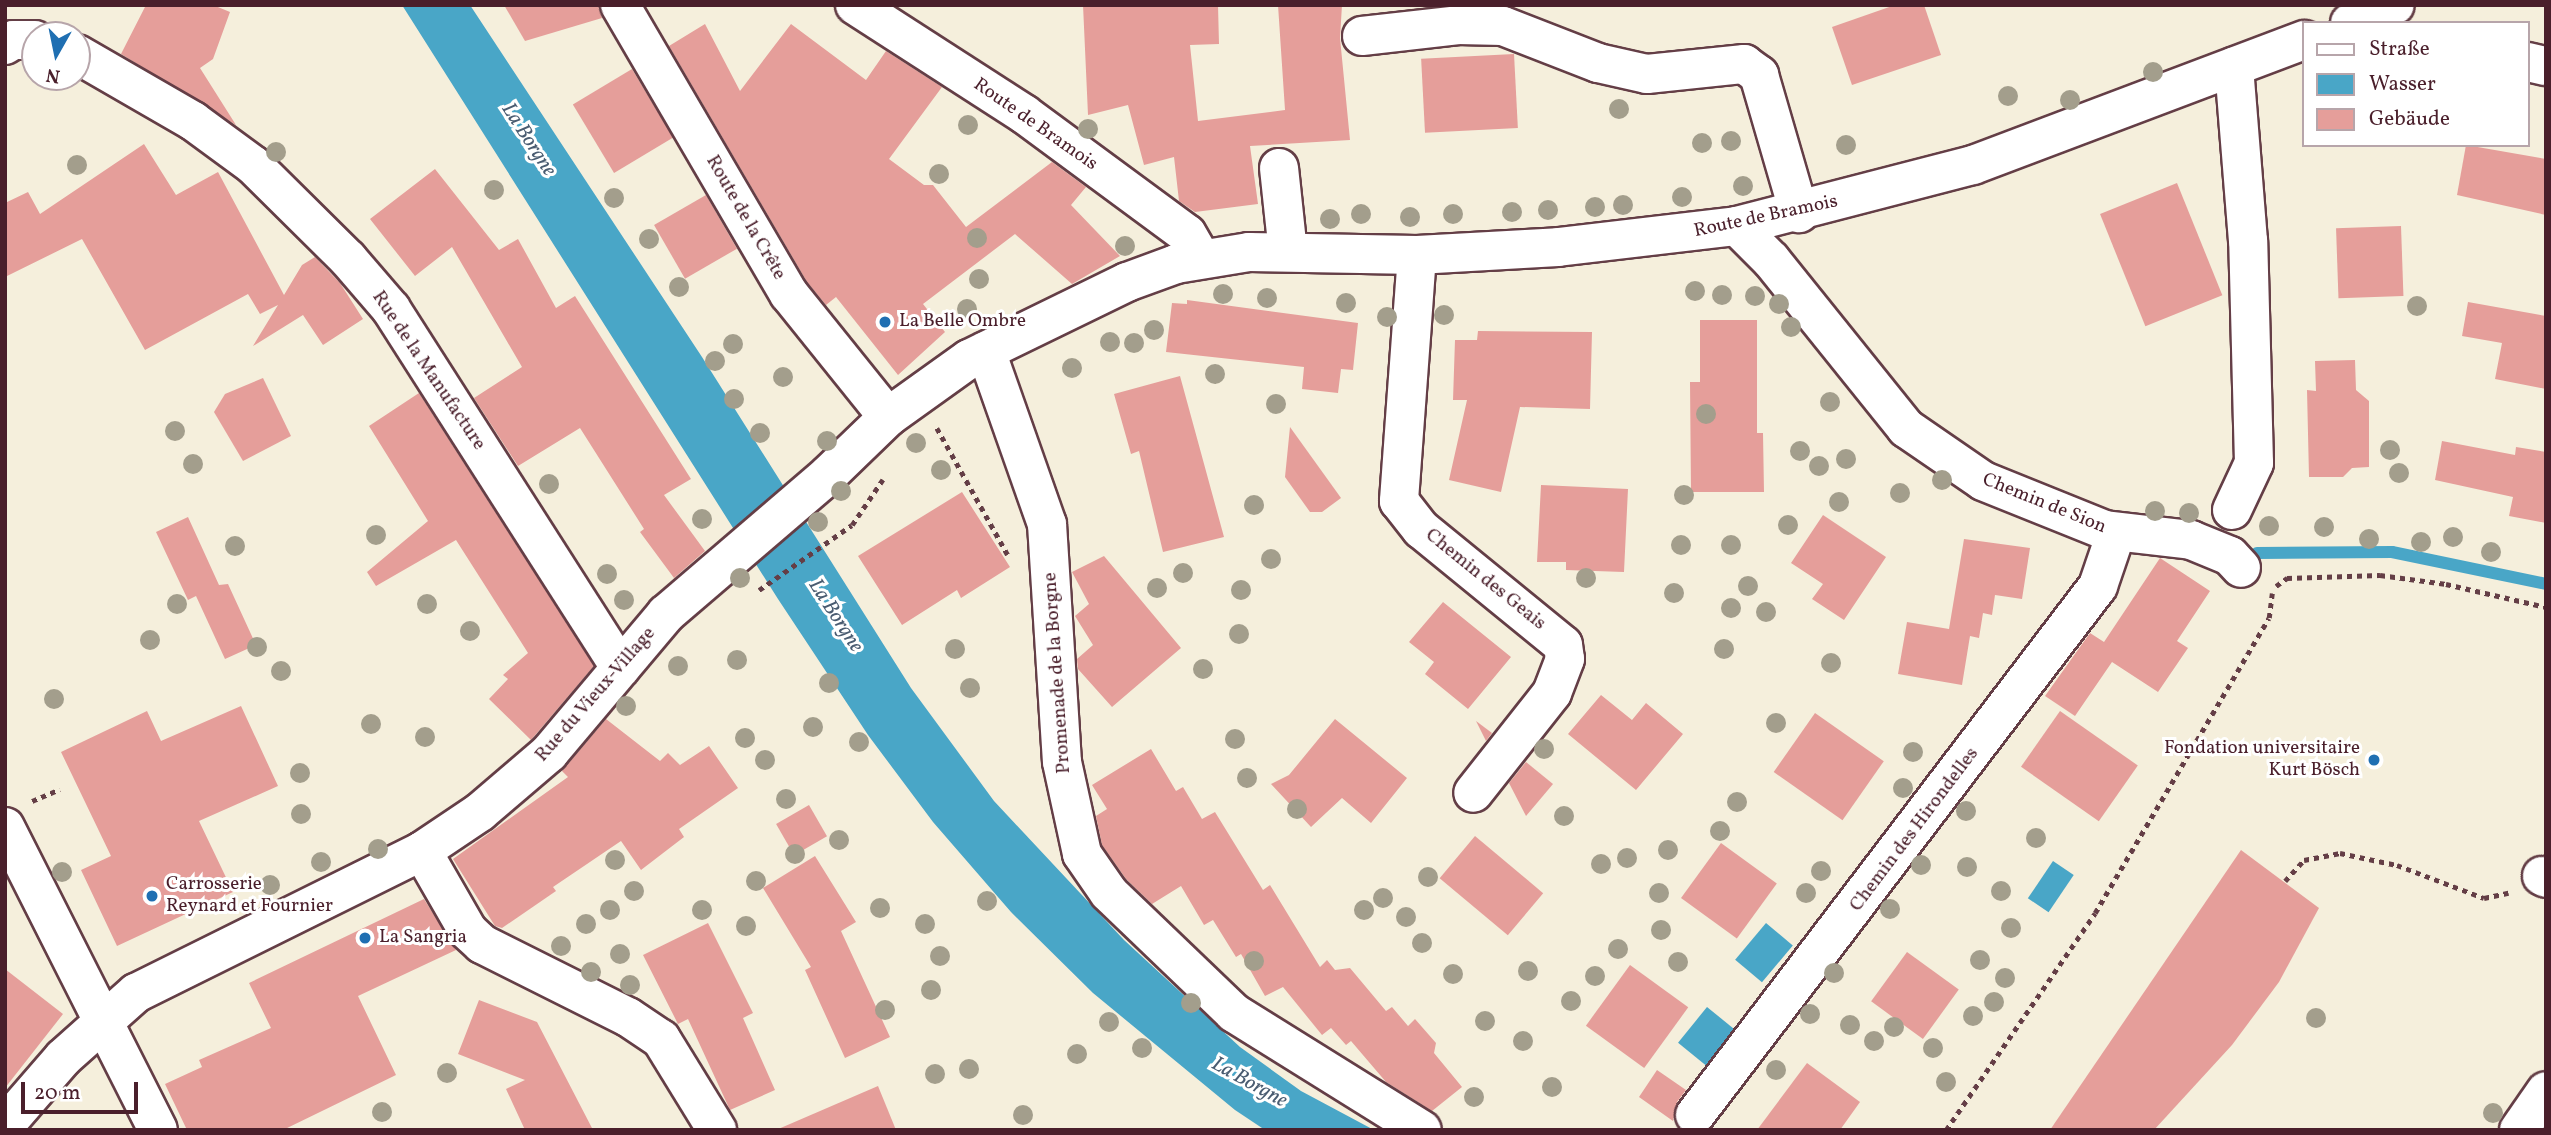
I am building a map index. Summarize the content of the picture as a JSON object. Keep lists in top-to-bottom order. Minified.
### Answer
{"streets":{"street":["Route de Bramois","Route de la Crête","Rue de la Manufacture","Chemin de Sion","Chemin des Geais","Promenade de la Borgne","Rue du Vieux-Village","Chemin des Hirondelles"]},"crossings":[["Route de Bramois","Route de la Crête"],["Route de Bramois","Chemin de Sion"],["Route de Bramois","Chemin des Geais"],["Route de Bramois","Promenade de la Borgne"],["Route de Bramois","Rue du Vieux-Village"],["Rue de la Manufacture","Rue du Vieux-Village"],["Chemin de Sion","Chemin des Hirondelles"]],"water":["La Borgne"],"places":["La Belle Ombre","Fondation universitaire Kurt Bösch","Carrosserie Reynard et Fournier","La Sangria"],"legend":["Straße","Wasser","Gebäude"],"scale_bar":"20 m","north":"bottom"}
